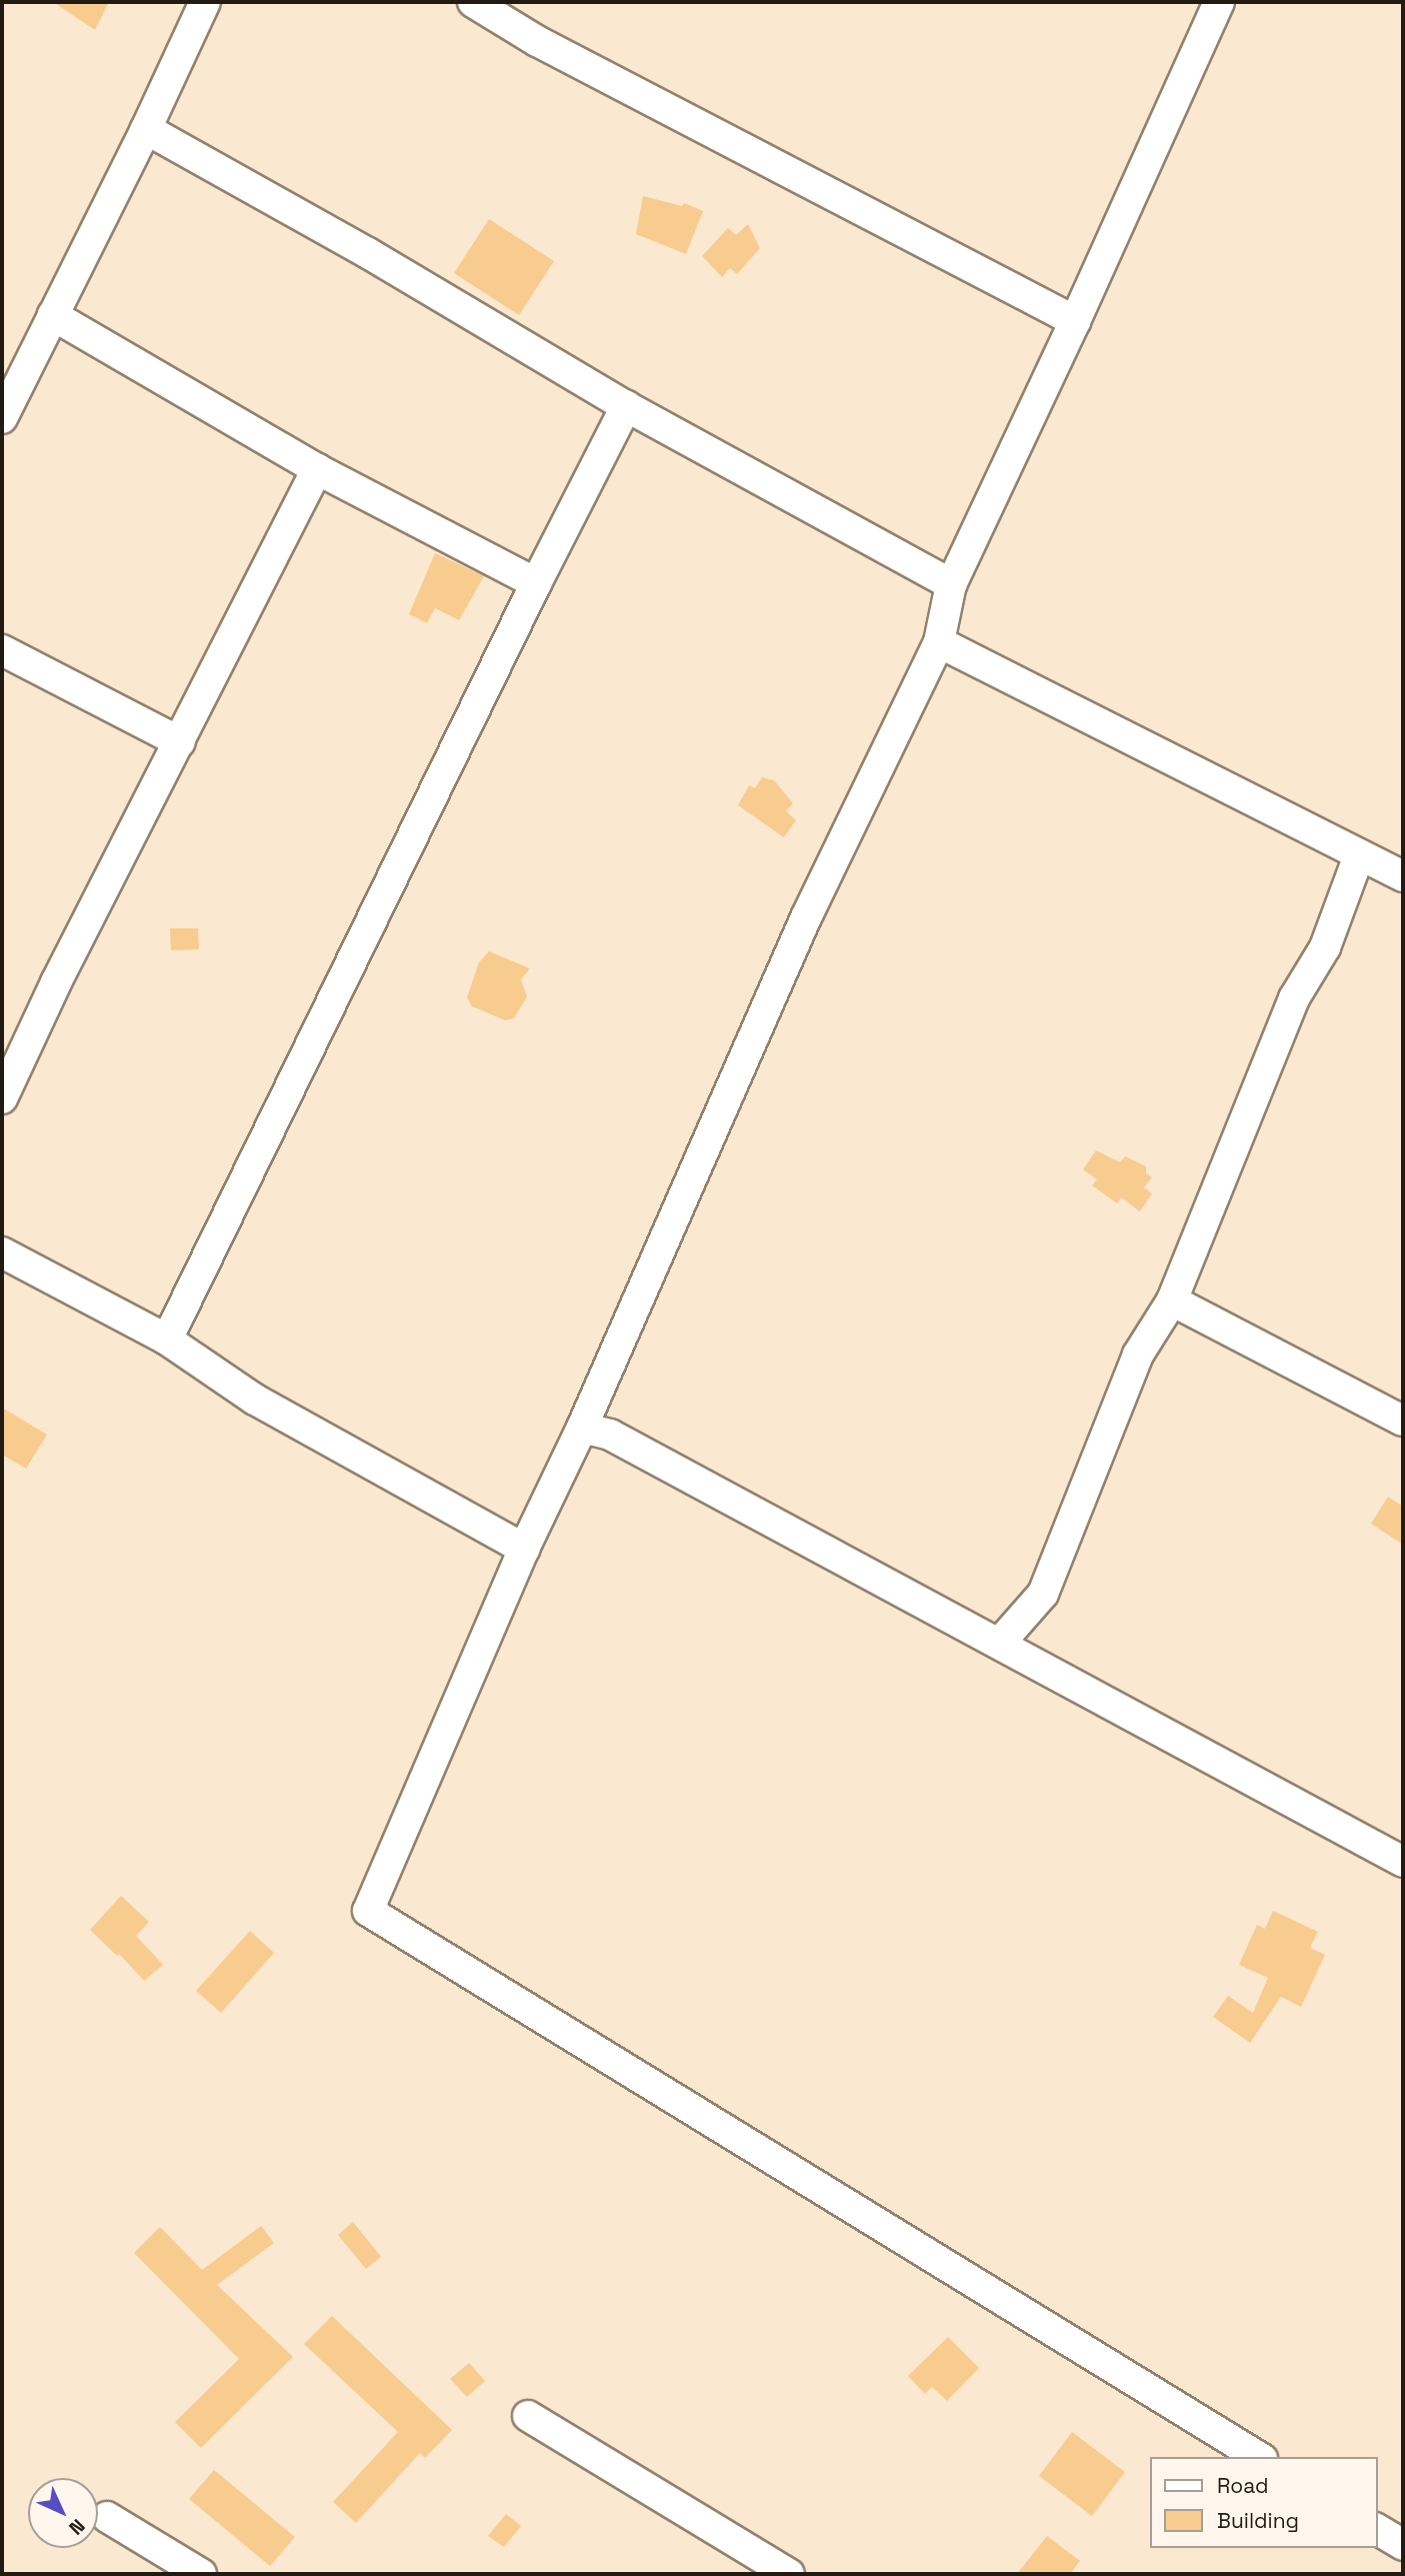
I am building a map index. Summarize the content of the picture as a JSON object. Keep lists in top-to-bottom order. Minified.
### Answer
{"legend":["Road","Building"],"north":"bottom right"}
